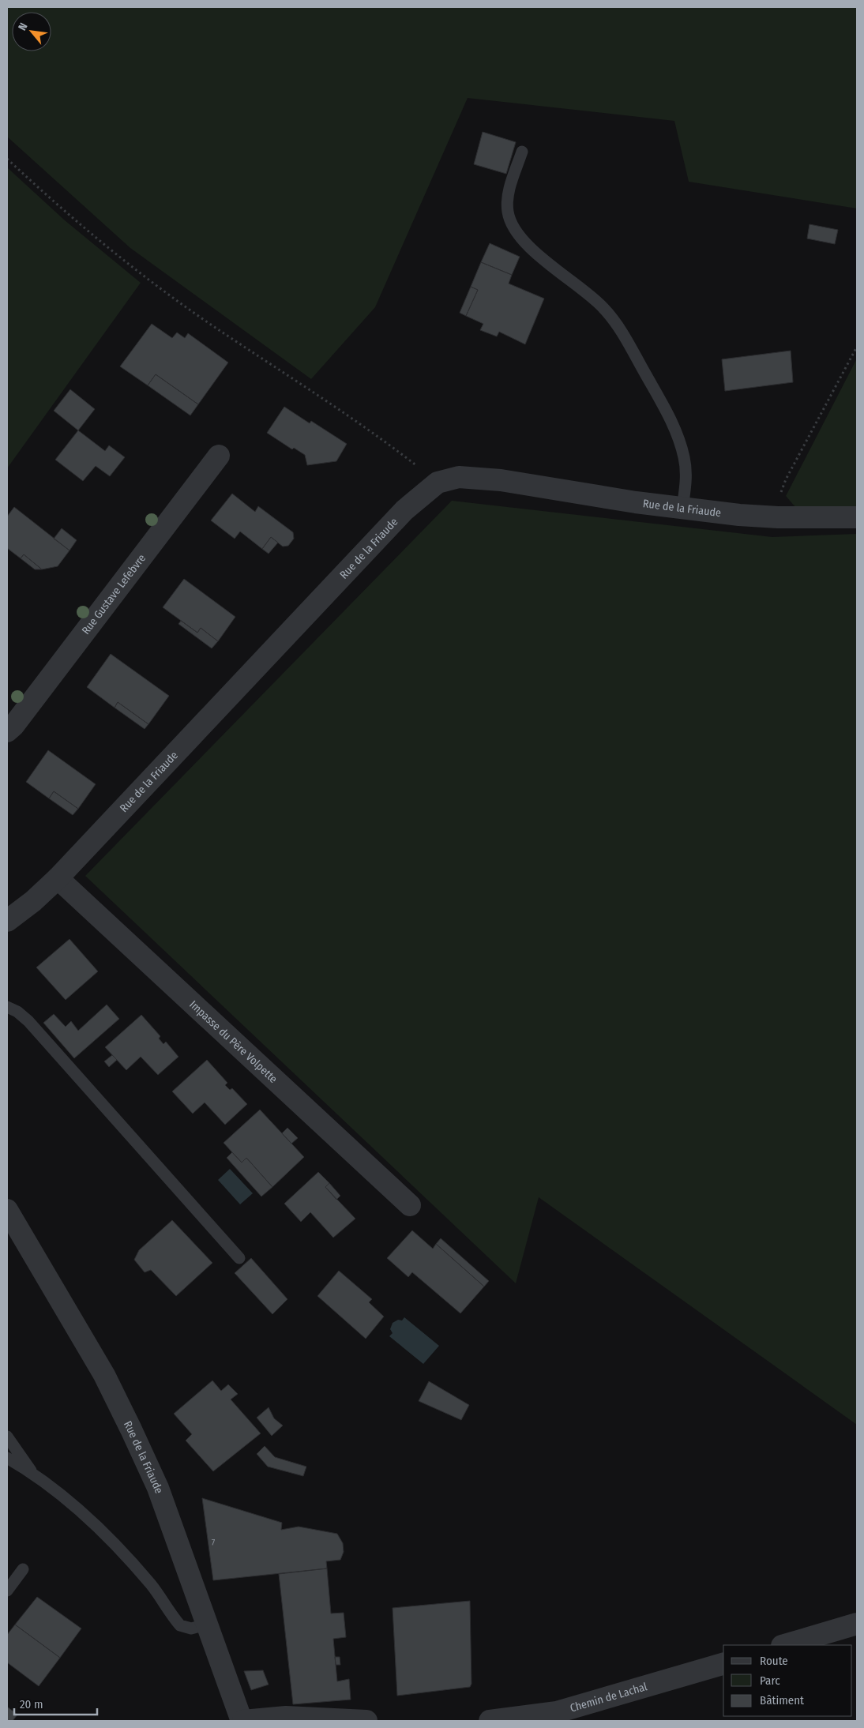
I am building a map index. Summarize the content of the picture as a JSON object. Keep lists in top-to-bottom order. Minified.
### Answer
{"streets":{"street":["Rue de la Friaude","Rue Gustave Lefebvre","Impasse du Père Volpette","Chemin de Lachal"]},"crossings":[["Rue de la Friaude","Impasse du Père Volpette"]],"house_numbers":["7"],"legend":["Route","Parc","Bâtiment"],"scale_bar":"20 m","north":"top left"}
